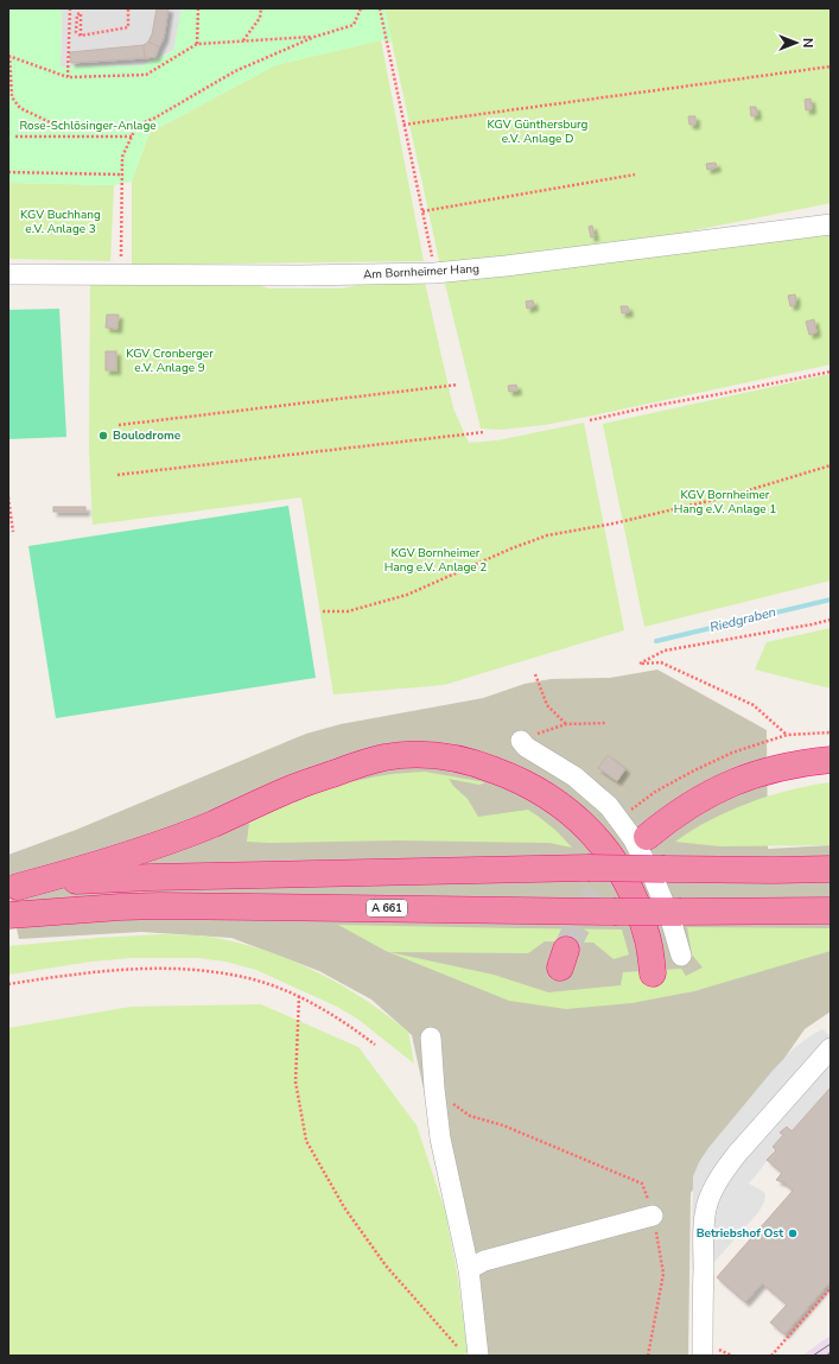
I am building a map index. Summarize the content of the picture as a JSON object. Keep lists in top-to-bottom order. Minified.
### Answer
{"streets":{"highway":["A 661"],"street":["Am Bornheimer Hang"]},"water":["Riedgraben"],"parks":["KGV Günthersburg e.V. Anlage D","Rose-Schlösinger-Anlage","KGV Buchhang e.V. Anlage 3","KGV Cronberger e.V. Anlage 9","KGV Bornheimer Hang e.V. Anlage 1","KGV Bornheimer Hang e.V. Anlage 2"],"places":["Boulodrome","Betriebshof Ost"],"north":"right"}
